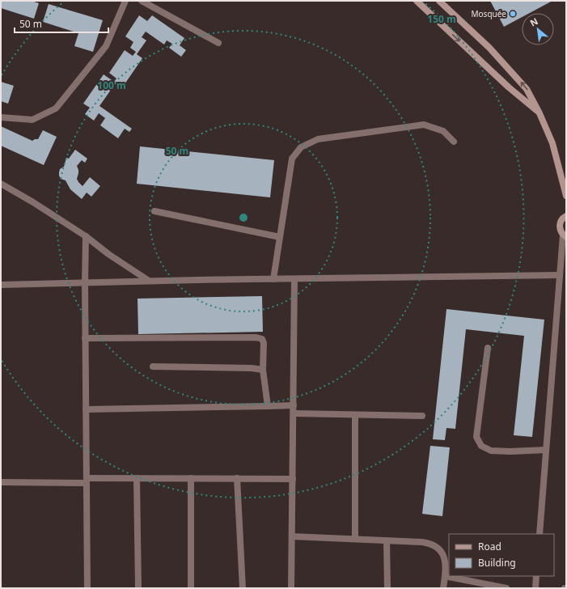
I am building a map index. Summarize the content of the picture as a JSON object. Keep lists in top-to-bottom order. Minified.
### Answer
{"places":["Mosquée"],"legend":["Road","Building"],"scale_bar":"50 m","north":"top left","rings":["150 m","100 m","50 m"]}
